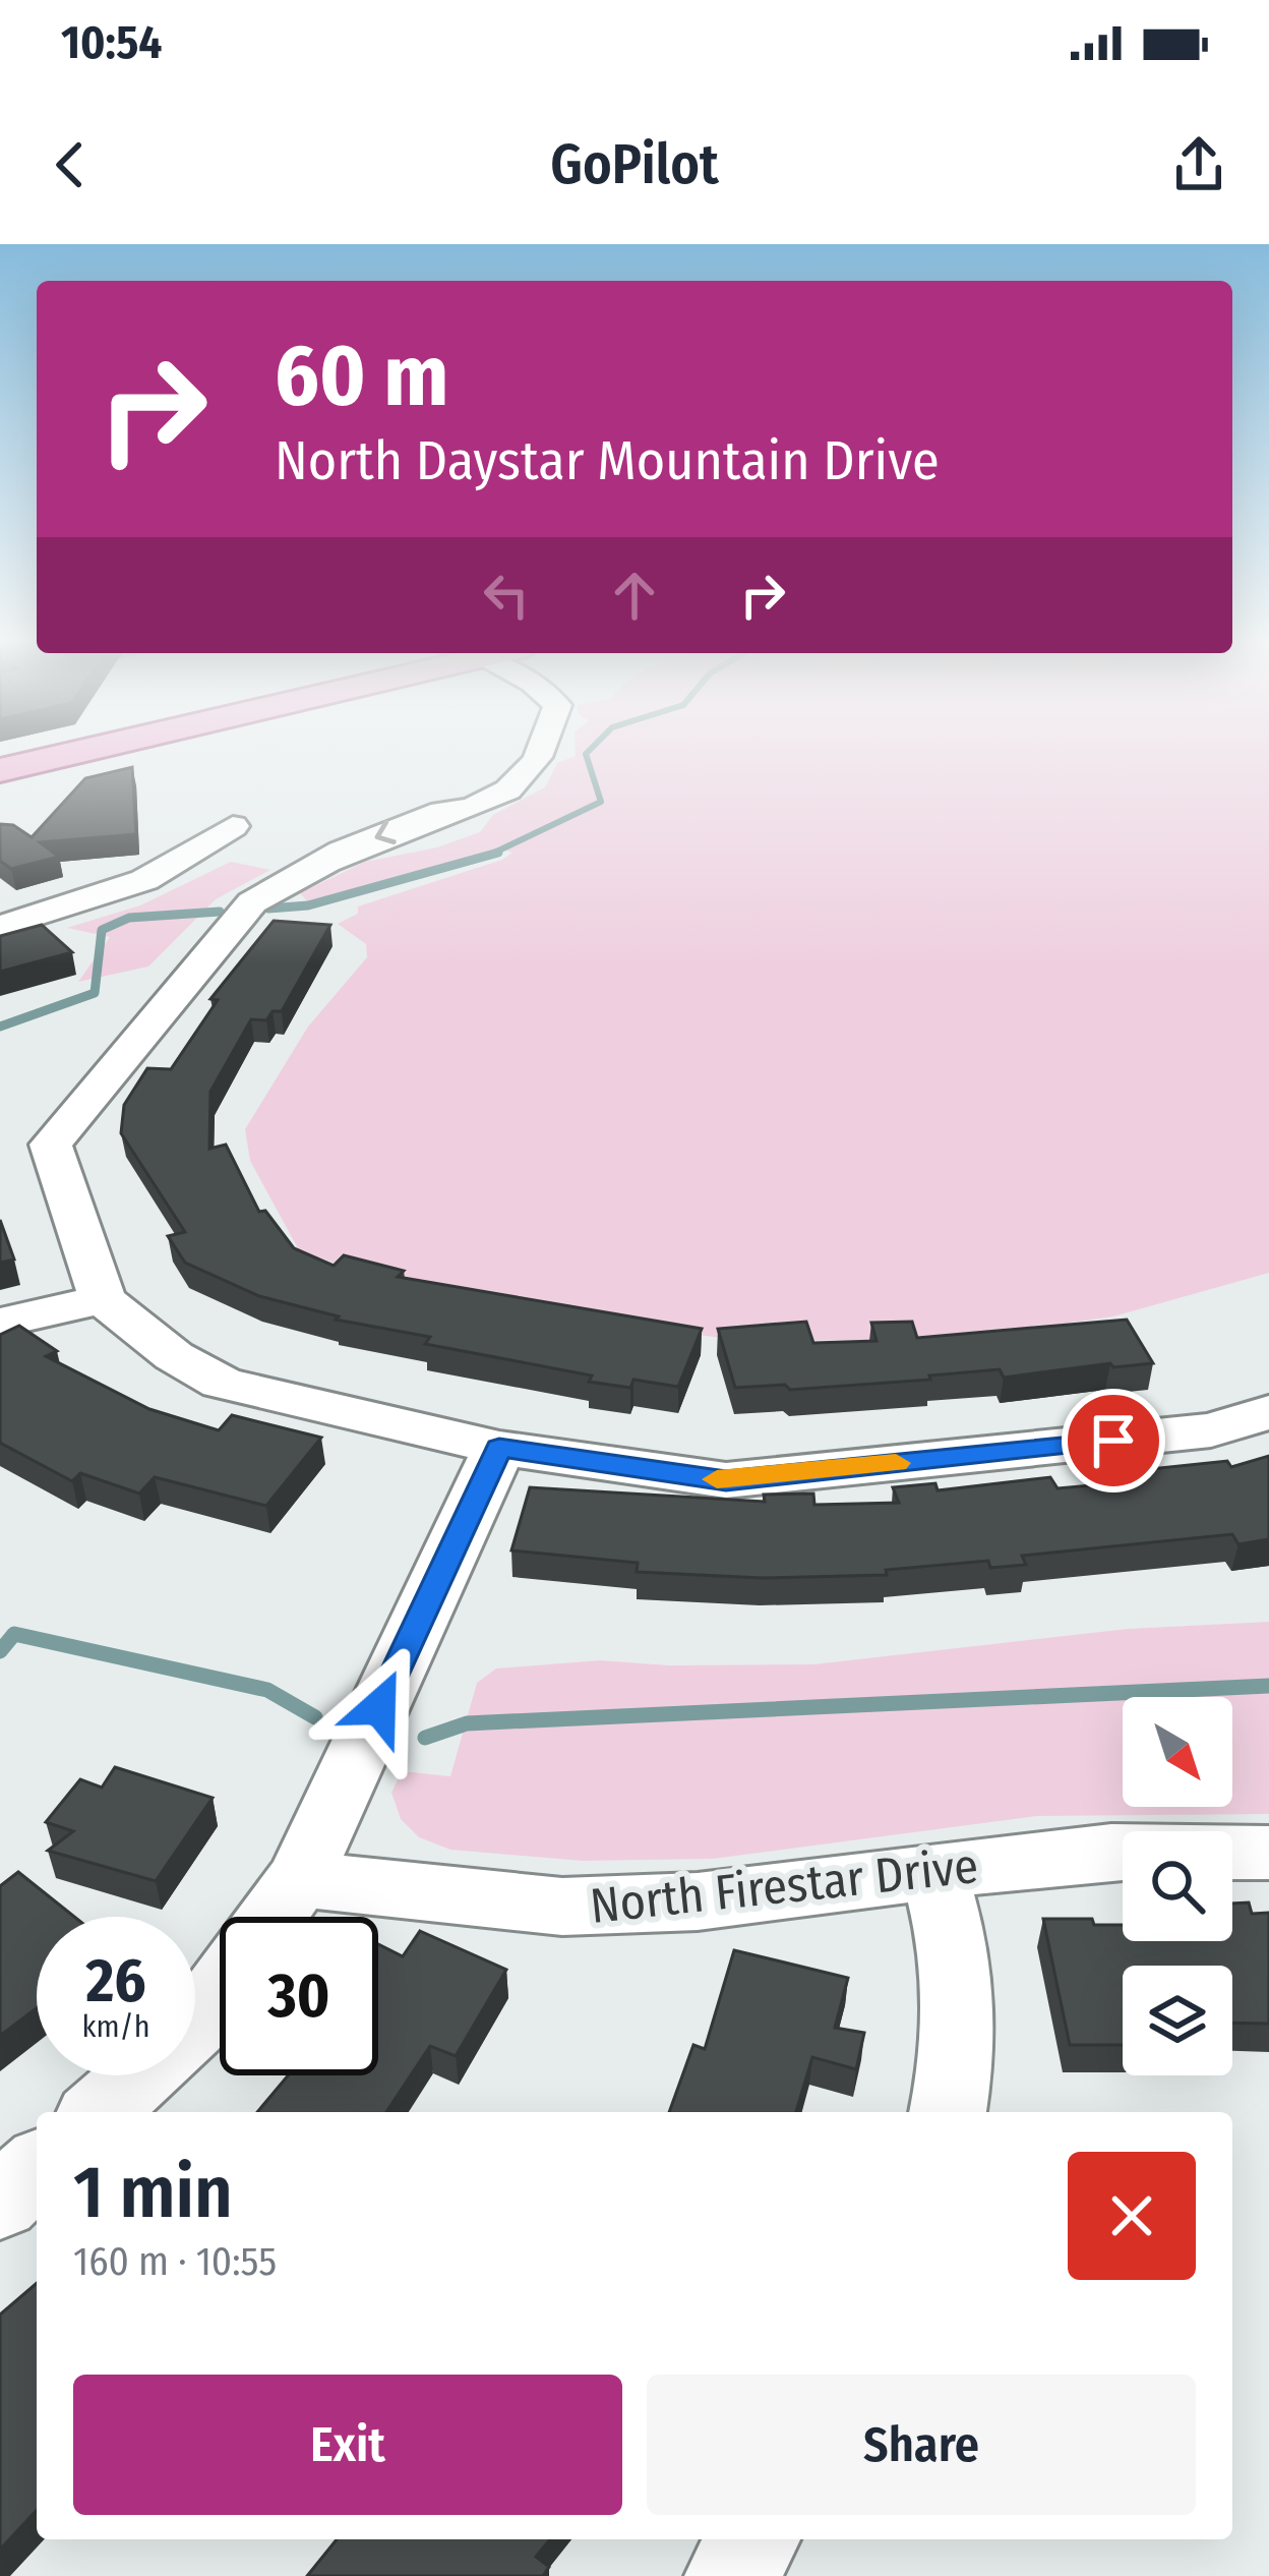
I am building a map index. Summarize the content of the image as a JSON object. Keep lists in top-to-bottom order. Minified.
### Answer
{"streets":{"street":["North Firestar Drive"]},"north":"bottom right","page":{"status":"10:54","header":"GoPilot","turn":["60 m","North Daystar Mountain Drive"],"speed":"26 km/h","limit":"30","heading":["1 min","160 m · 10:55"],"buttons":["Exit","Share"]}}
